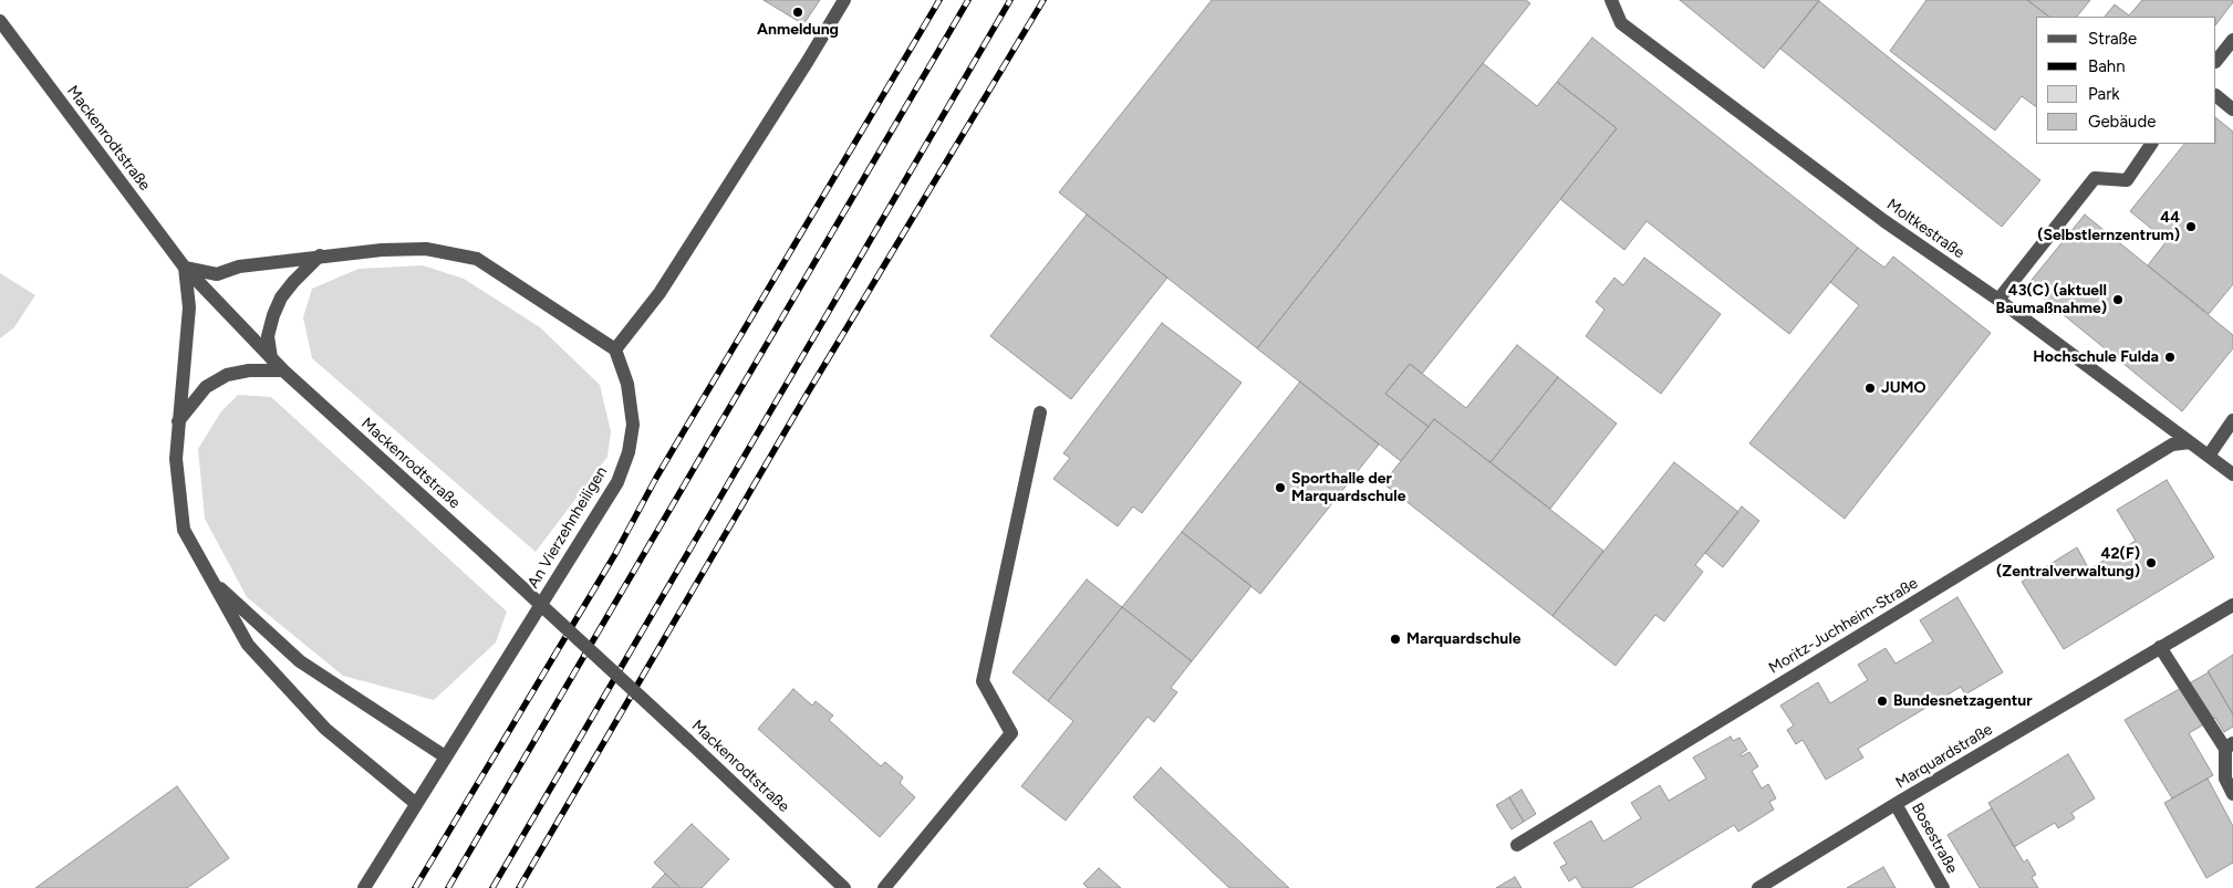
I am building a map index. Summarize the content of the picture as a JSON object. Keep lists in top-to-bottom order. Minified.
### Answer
{"streets":{"street":["Mackenrodtstraße","Moltkestraße","An Vierzehnheiligen","Moritz-Juchheim-Straße","Marquardstraße","Bosestraße"]},"crossings":[["Moltkestraße","Moritz-Juchheim-Straße"],["Marquardstraße","Bosestraße"]],"places":["Anmeldung","44 (Selbstlernzentrum)","43(C) (aktuell Baumaßnahme)","Hochschule Fulda","JUMO","Sporthalle der Marquardschule","42(F) (Zentralverwaltung)","Marquardschule","Bundesnetzagentur"],"legend":["Straße","Bahn","Park","Gebäude"]}
